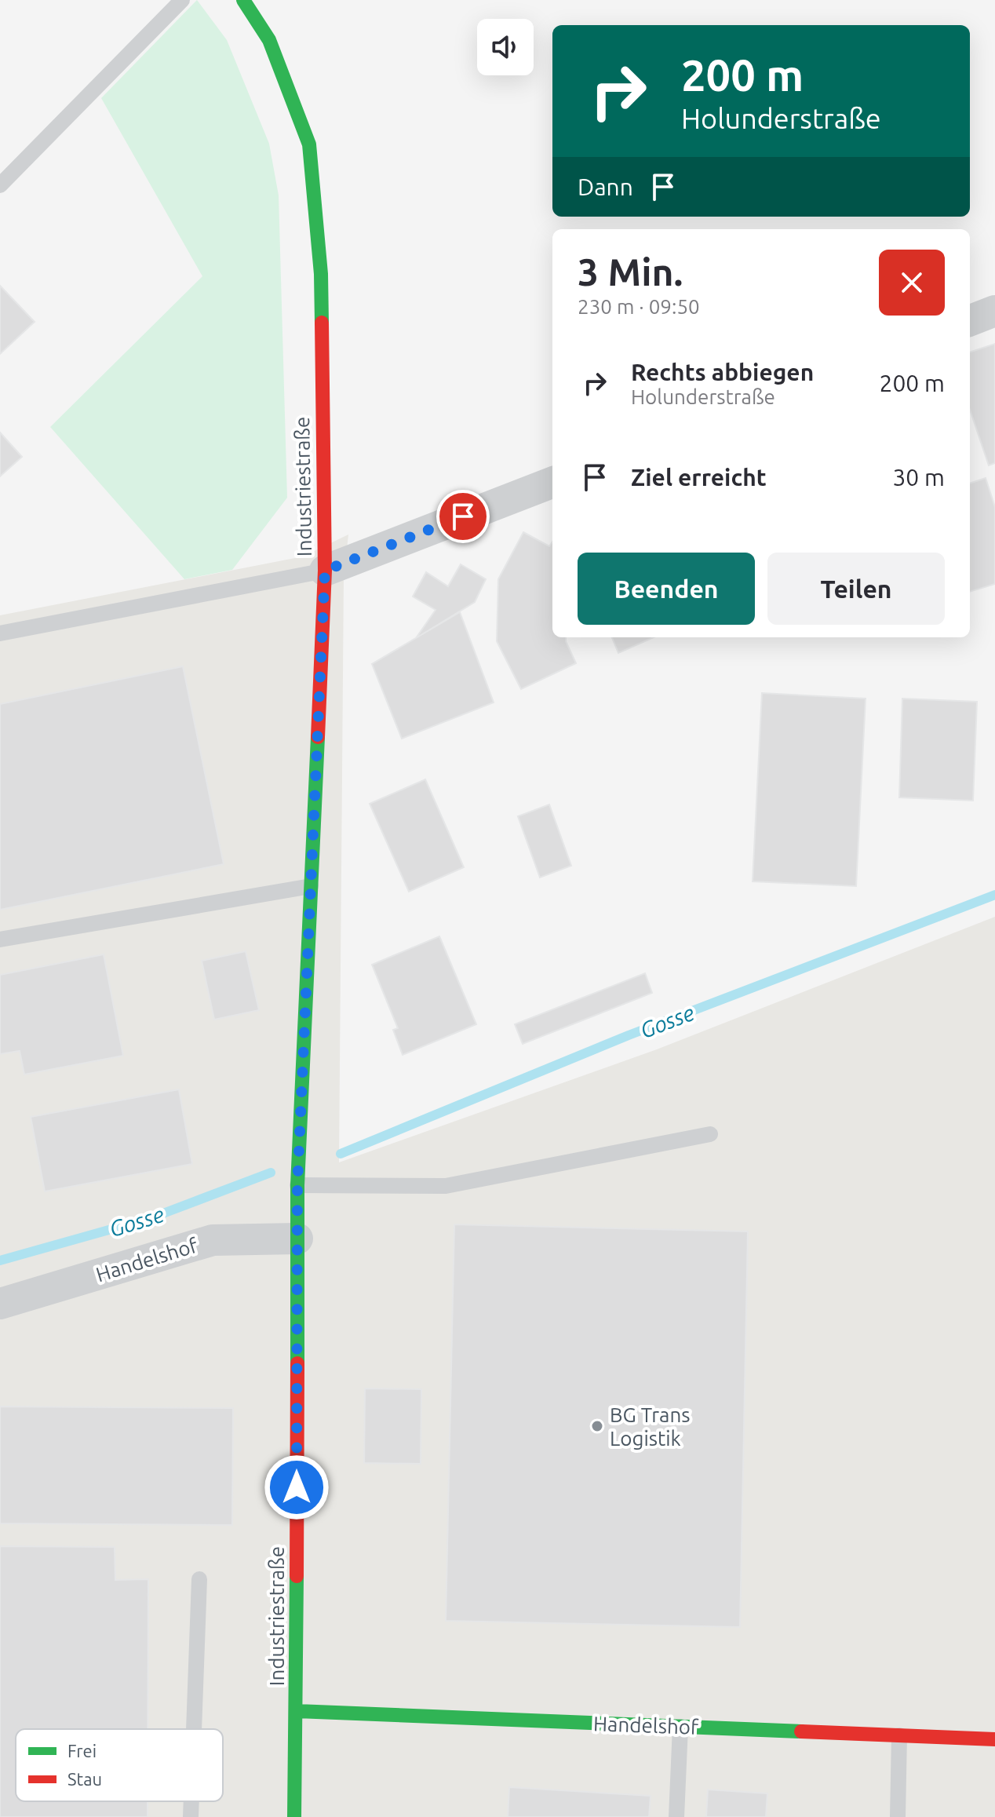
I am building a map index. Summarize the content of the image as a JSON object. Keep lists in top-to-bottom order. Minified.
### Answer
{"streets":{"street":["Industriestraße","Handelshof"]},"crossings":[["Industriestraße","Handelshof"]],"water":["Gosse"],"places":["BG Trans Logistik"],"legend":["Frei","Stau"],"page":{"turn":["200 m","Holunderstraße"],"then":"Dann","heading":["3 Min.","230 m · 09:50"],"list":[{"name":"Rechts abbiegen","note":"Holunderstraße","value":"200 m"},{"name":"Ziel erreicht","value":"30 m"}],"buttons":["Beenden","Teilen"]}}
